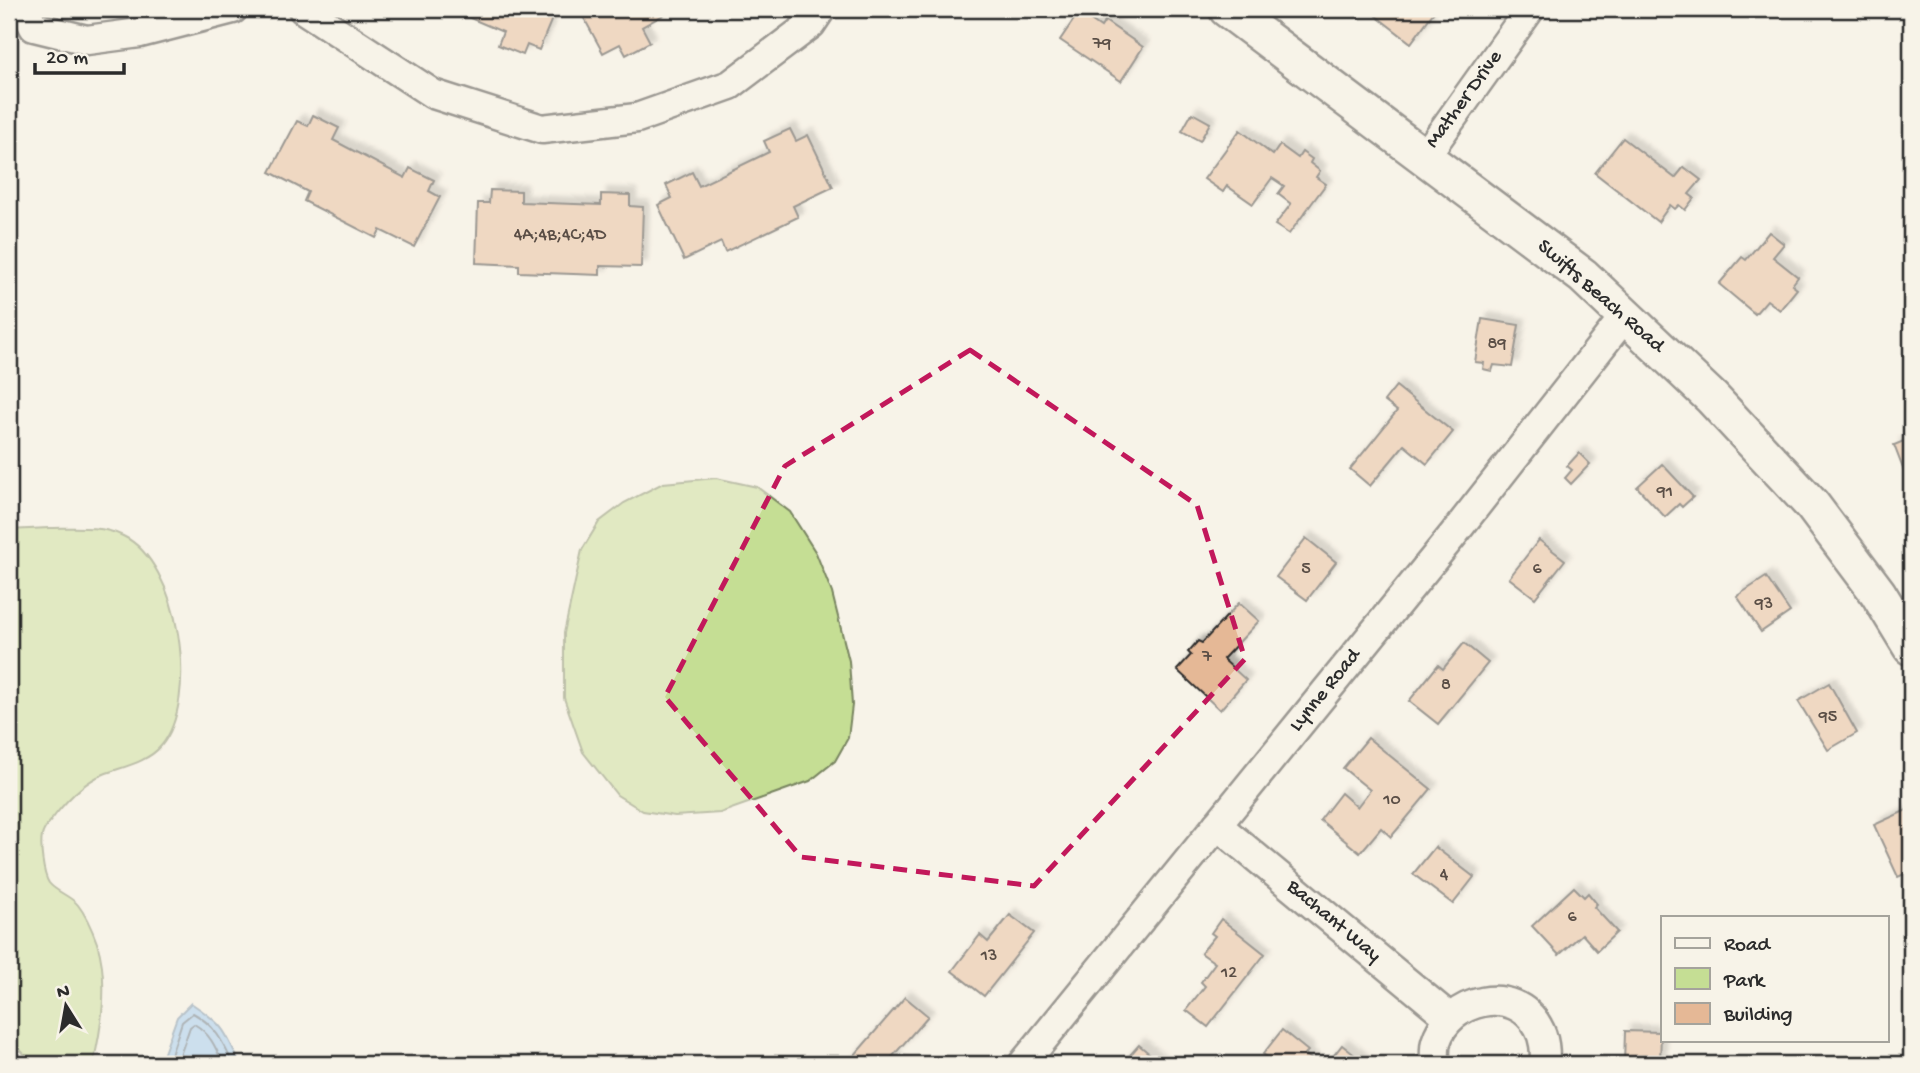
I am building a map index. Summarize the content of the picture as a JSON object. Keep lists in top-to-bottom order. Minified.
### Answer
{"streets":{"street":["Mather Drive","Swifts Beach Road","Lynne Road","Bachant Way"]},"crossings":[["Mather Drive","Swifts Beach Road"],["Swifts Beach Road","Lynne Road"],["Lynne Road","Bachant Way"]],"house_numbers":["79","4A;4B;4C;4D","89","91","5","6","93","7","8","95","10","4","6","13","12"],"legend":["Road","Park","Building"],"scale_bar":"20 m","north":"top"}
